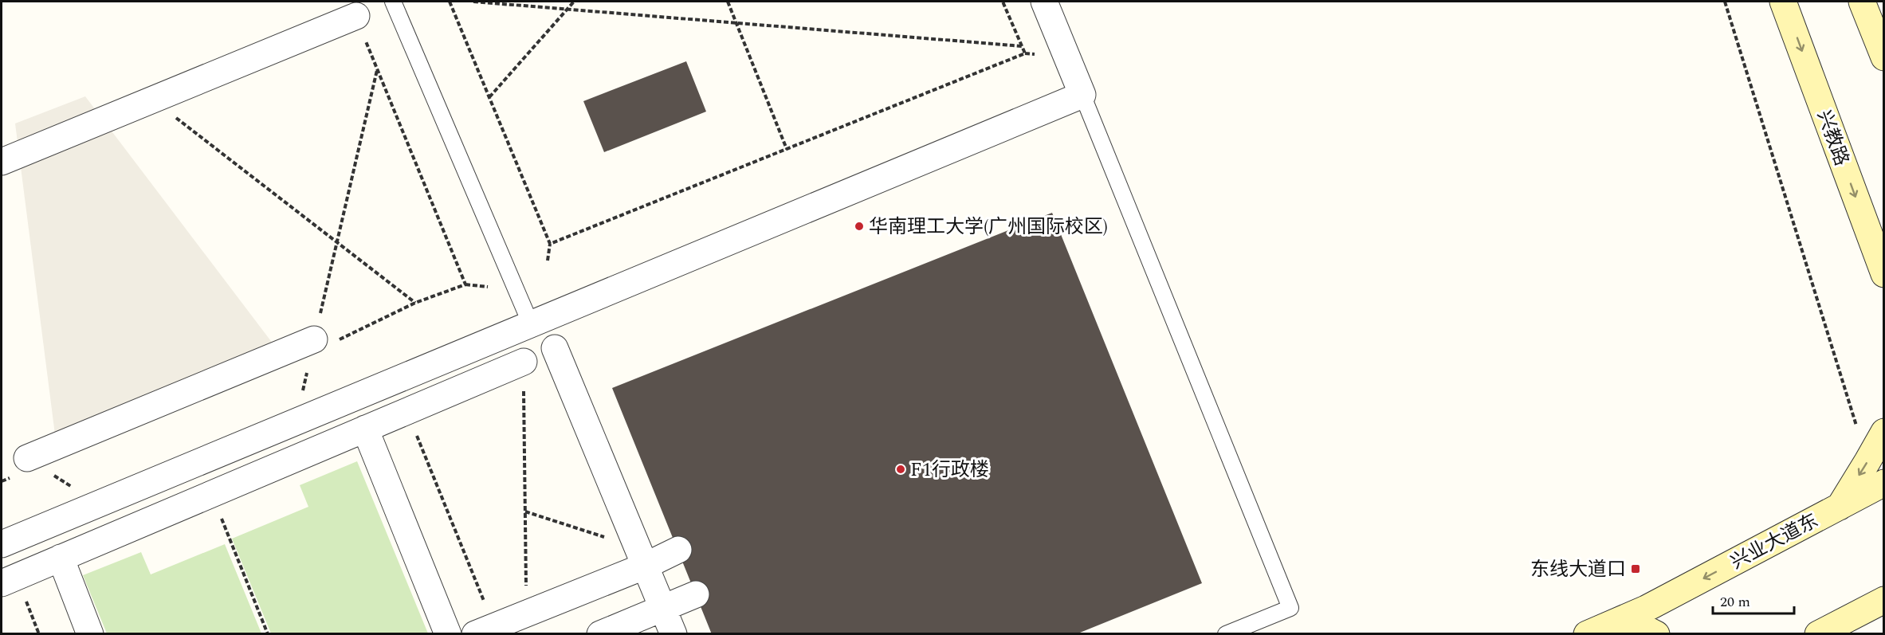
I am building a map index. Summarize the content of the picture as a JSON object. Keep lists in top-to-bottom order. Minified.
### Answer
{"streets":{"main road":["兴教路","兴业大道东"]},"one_way":["兴教路","兴业大道东"],"places":{"other":["华南理工大学(广州国际校区)","F1行政楼"],"transit":["东线大道口"]},"scale_bar":"20 m"}
